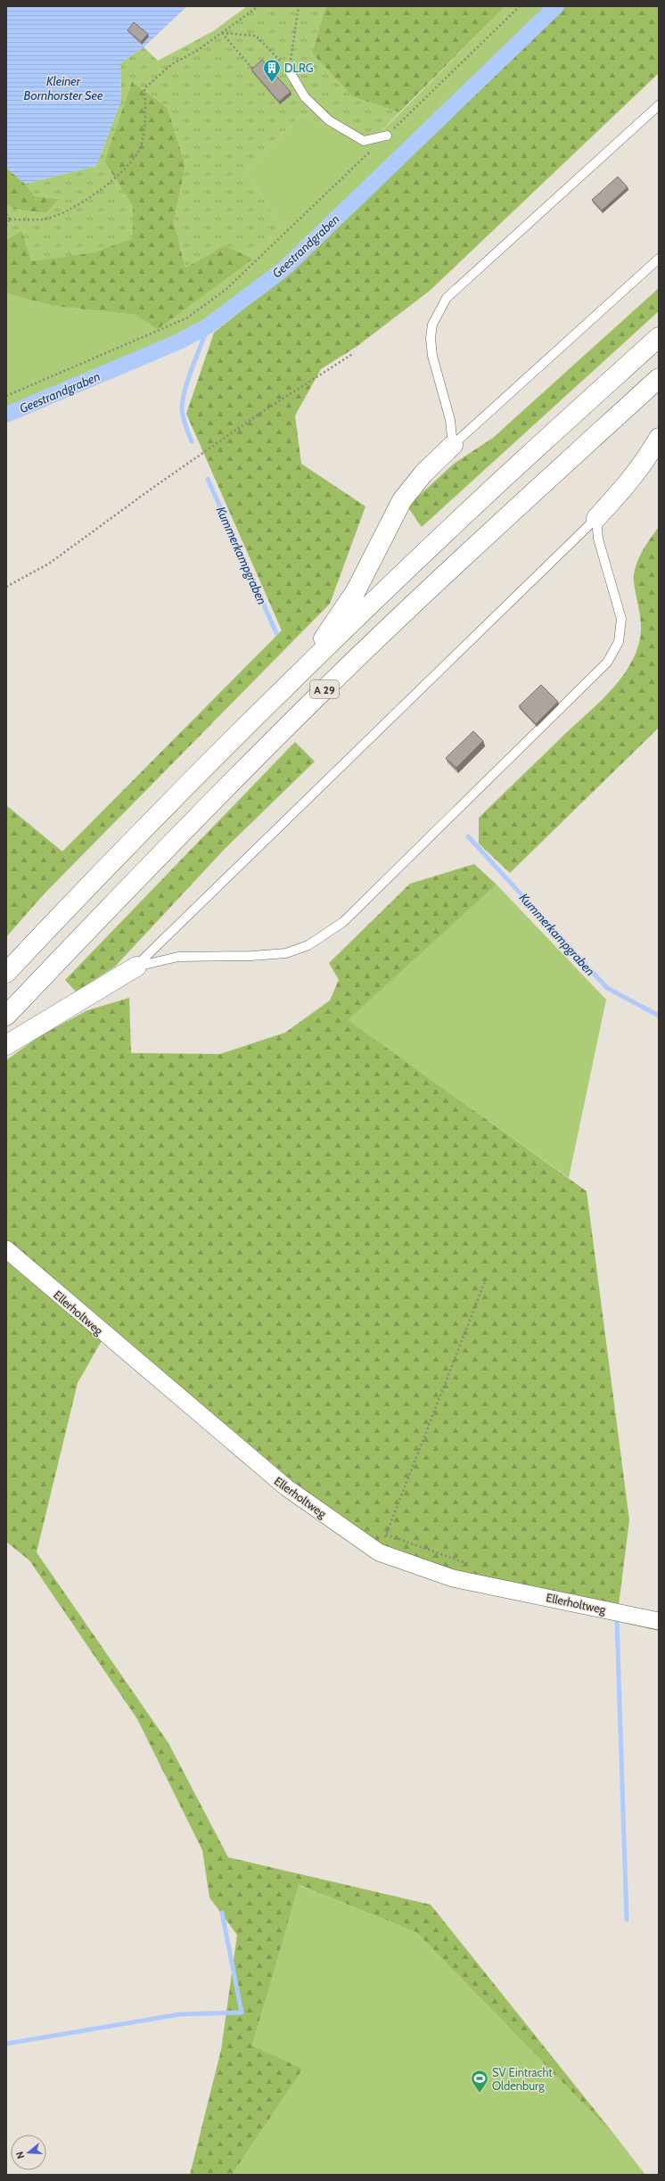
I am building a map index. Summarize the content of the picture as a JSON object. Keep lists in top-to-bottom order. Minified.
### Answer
{"streets":{"highway":["A 29"],"street":["Ellerholtweg"]},"water":["Kleiner Bornhorster See","Geestrandgraben","Kummerkampgraben"],"places":{"building":["DLRG"],"sports":["SV Eintracht Oldenburg"]},"north":"left"}
